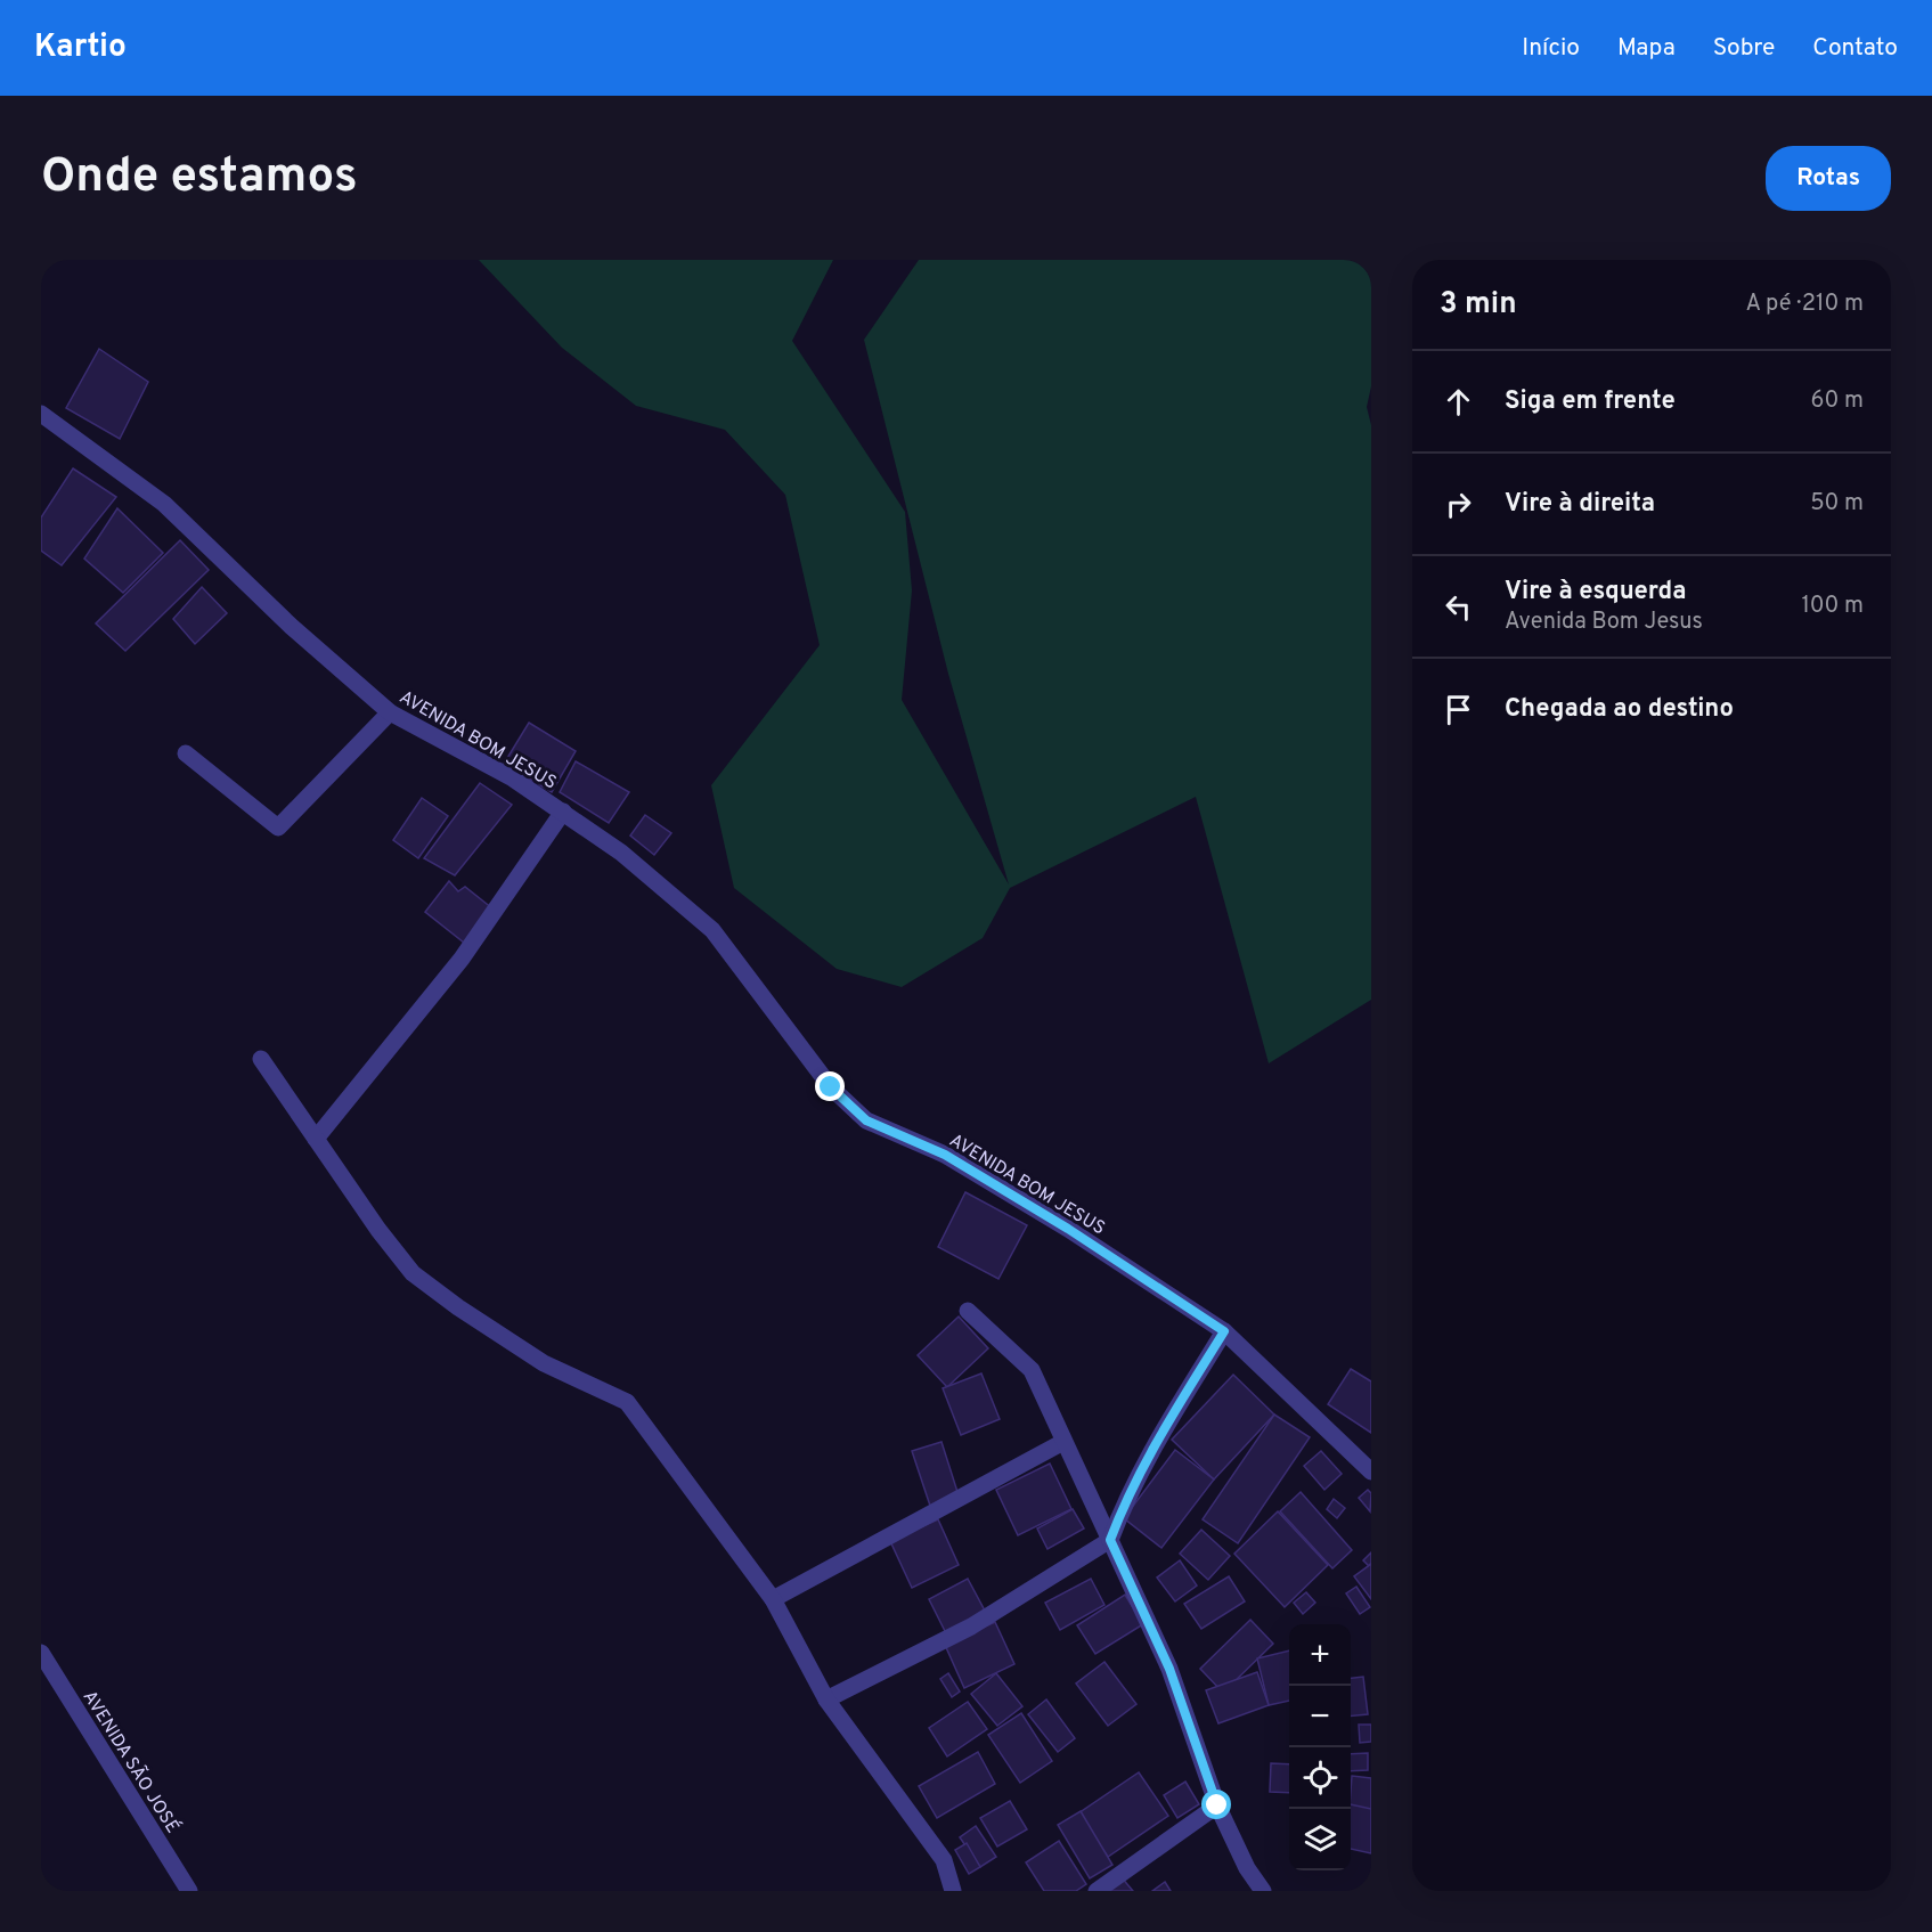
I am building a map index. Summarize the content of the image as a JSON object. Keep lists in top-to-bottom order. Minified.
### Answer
{"streets":{"street":["AVENIDA BOM JESUS","AVENIDA SÃO JOSÉ"]},"page":{"header":"Kartio","nav":["Início","Mapa","Sobre","Contato"],"buttons":"Rotas","title":"Onde estamos","heading":["3 min","A pé · 210 m"],"list":[["Siga em frente","60 m"],["Vire à direita","50 m"],["Vire à esquerda","Avenida Bom Jesus","100 m"],"Chegada ao destino"],"map_buttons":["+","−"]}}
